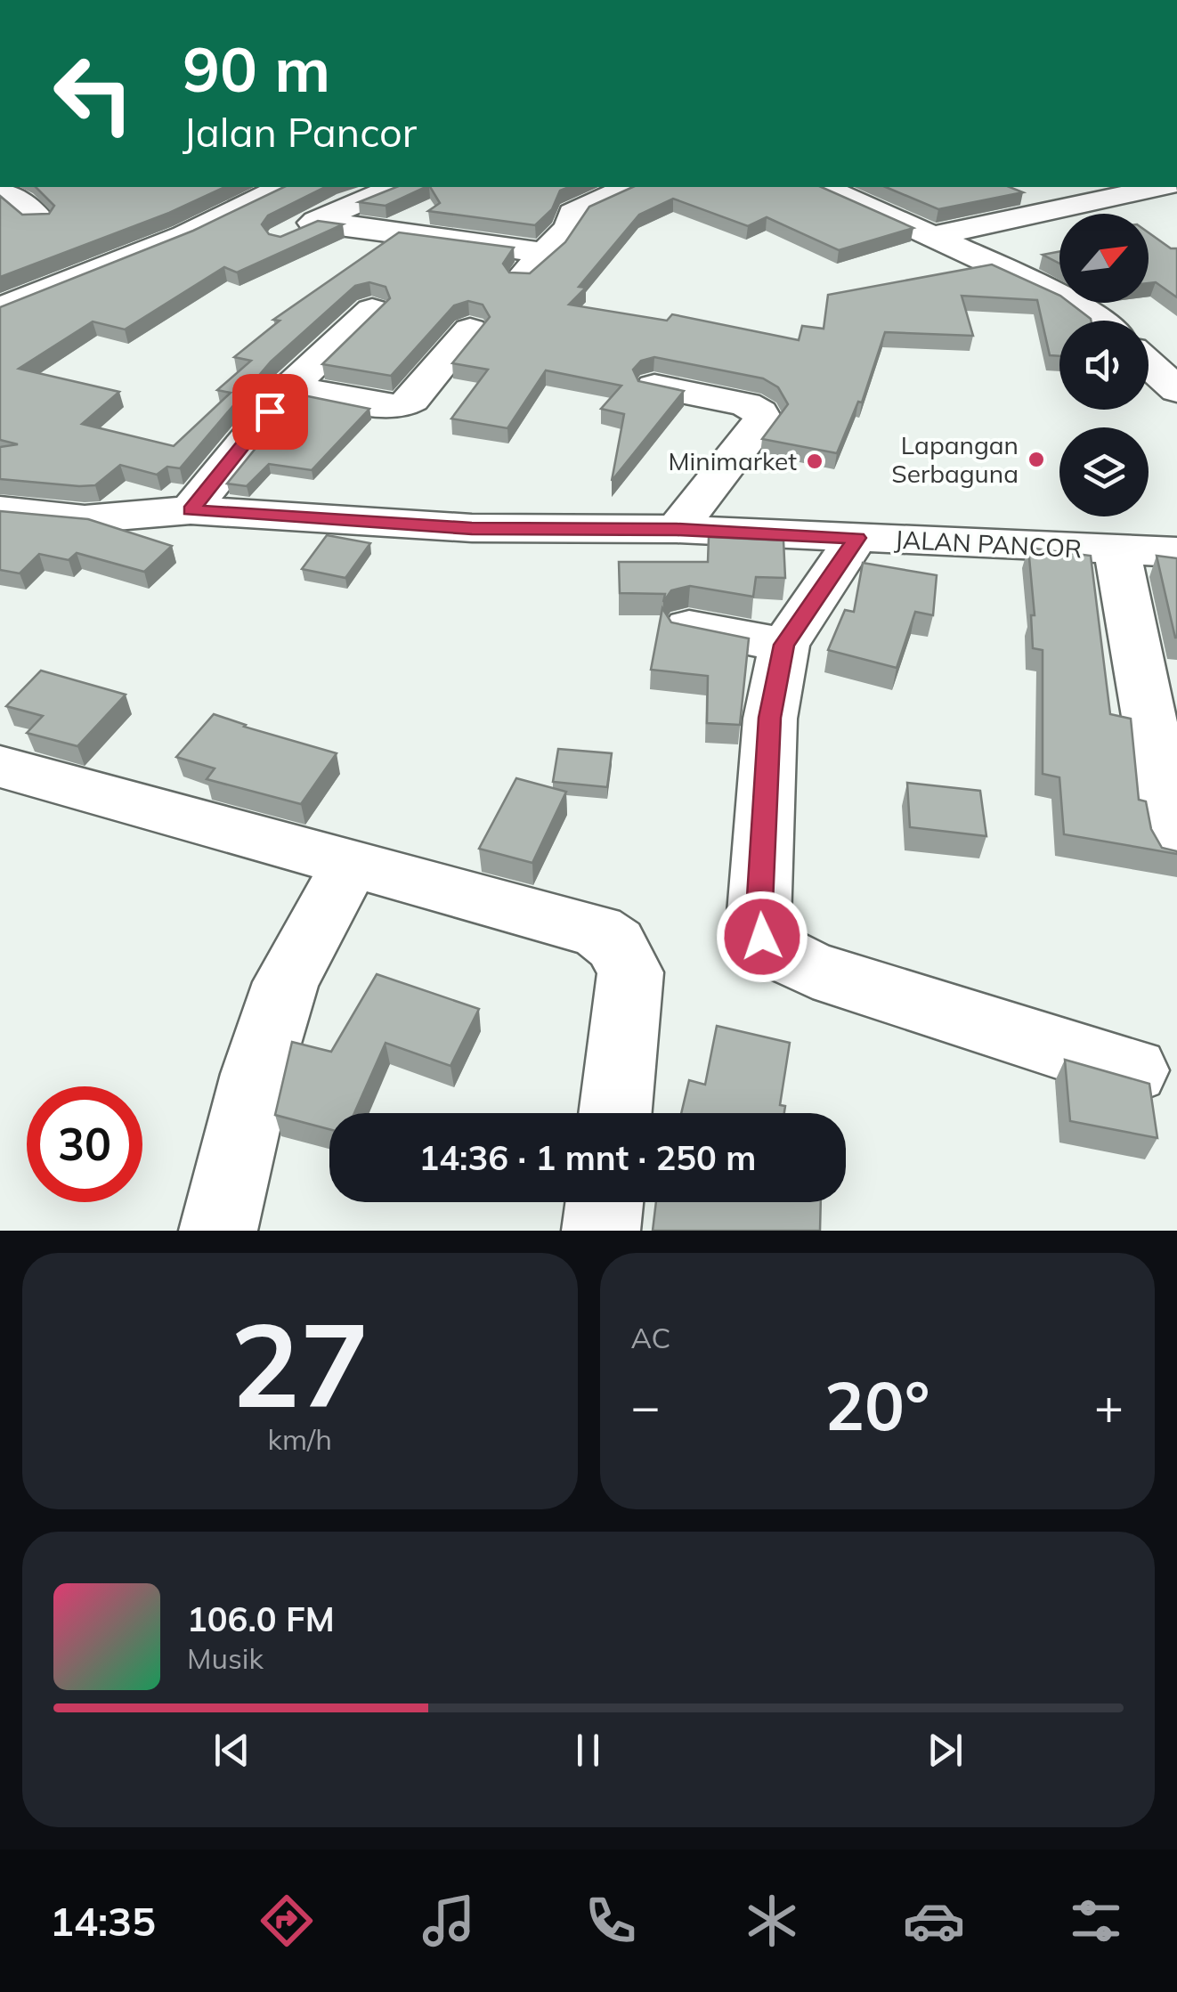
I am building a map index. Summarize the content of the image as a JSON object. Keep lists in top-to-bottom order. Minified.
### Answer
{"streets":{"street":["JALAN PANCOR"]},"places":["Lapangan Serbaguna","Minimarket"],"north":"top right","page":{"turn":["90 m","Jalan Pancor"],"limit":"30","trip":"14:36 · 1 mnt · 250 m","tile":[["27","km/h"],"AC"],"heat":["−","20°","+"],"song":["106.0 FM","Musik"],"tabs":"14:35"}}
